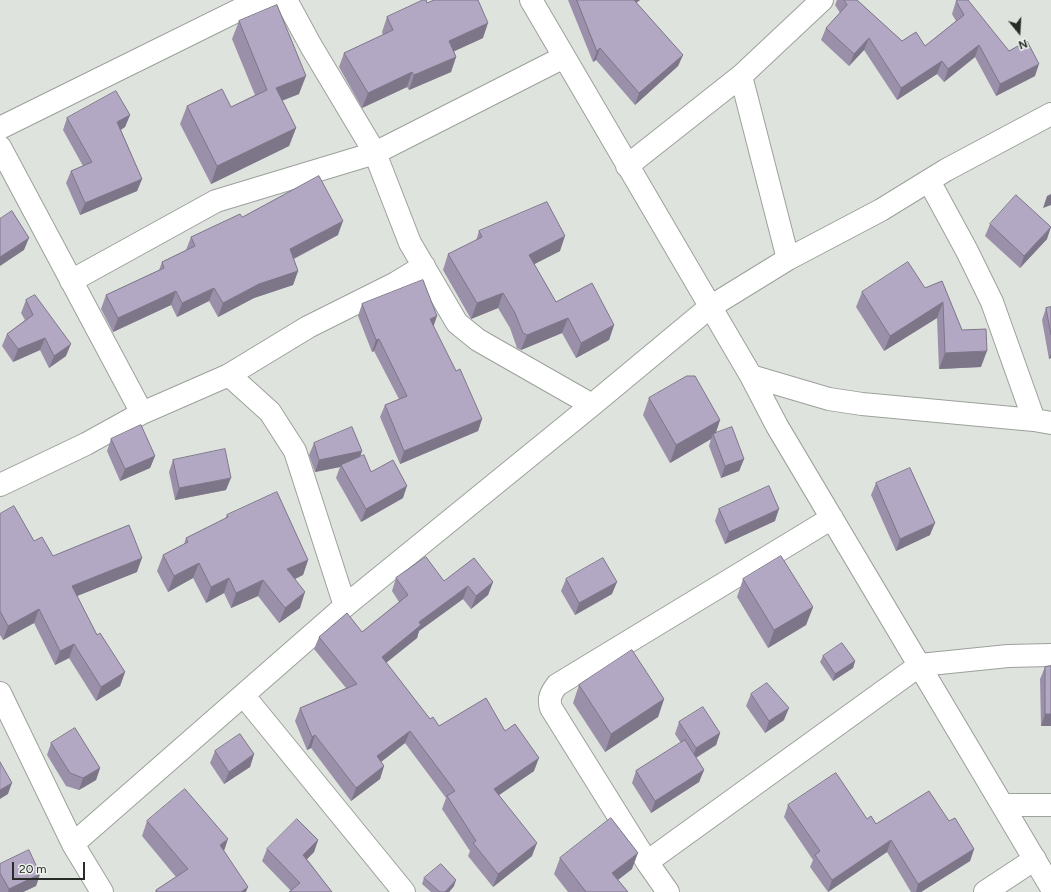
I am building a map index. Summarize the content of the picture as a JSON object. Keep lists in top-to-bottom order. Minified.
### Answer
{"scale_bar":"20 m","north":"bottom"}
